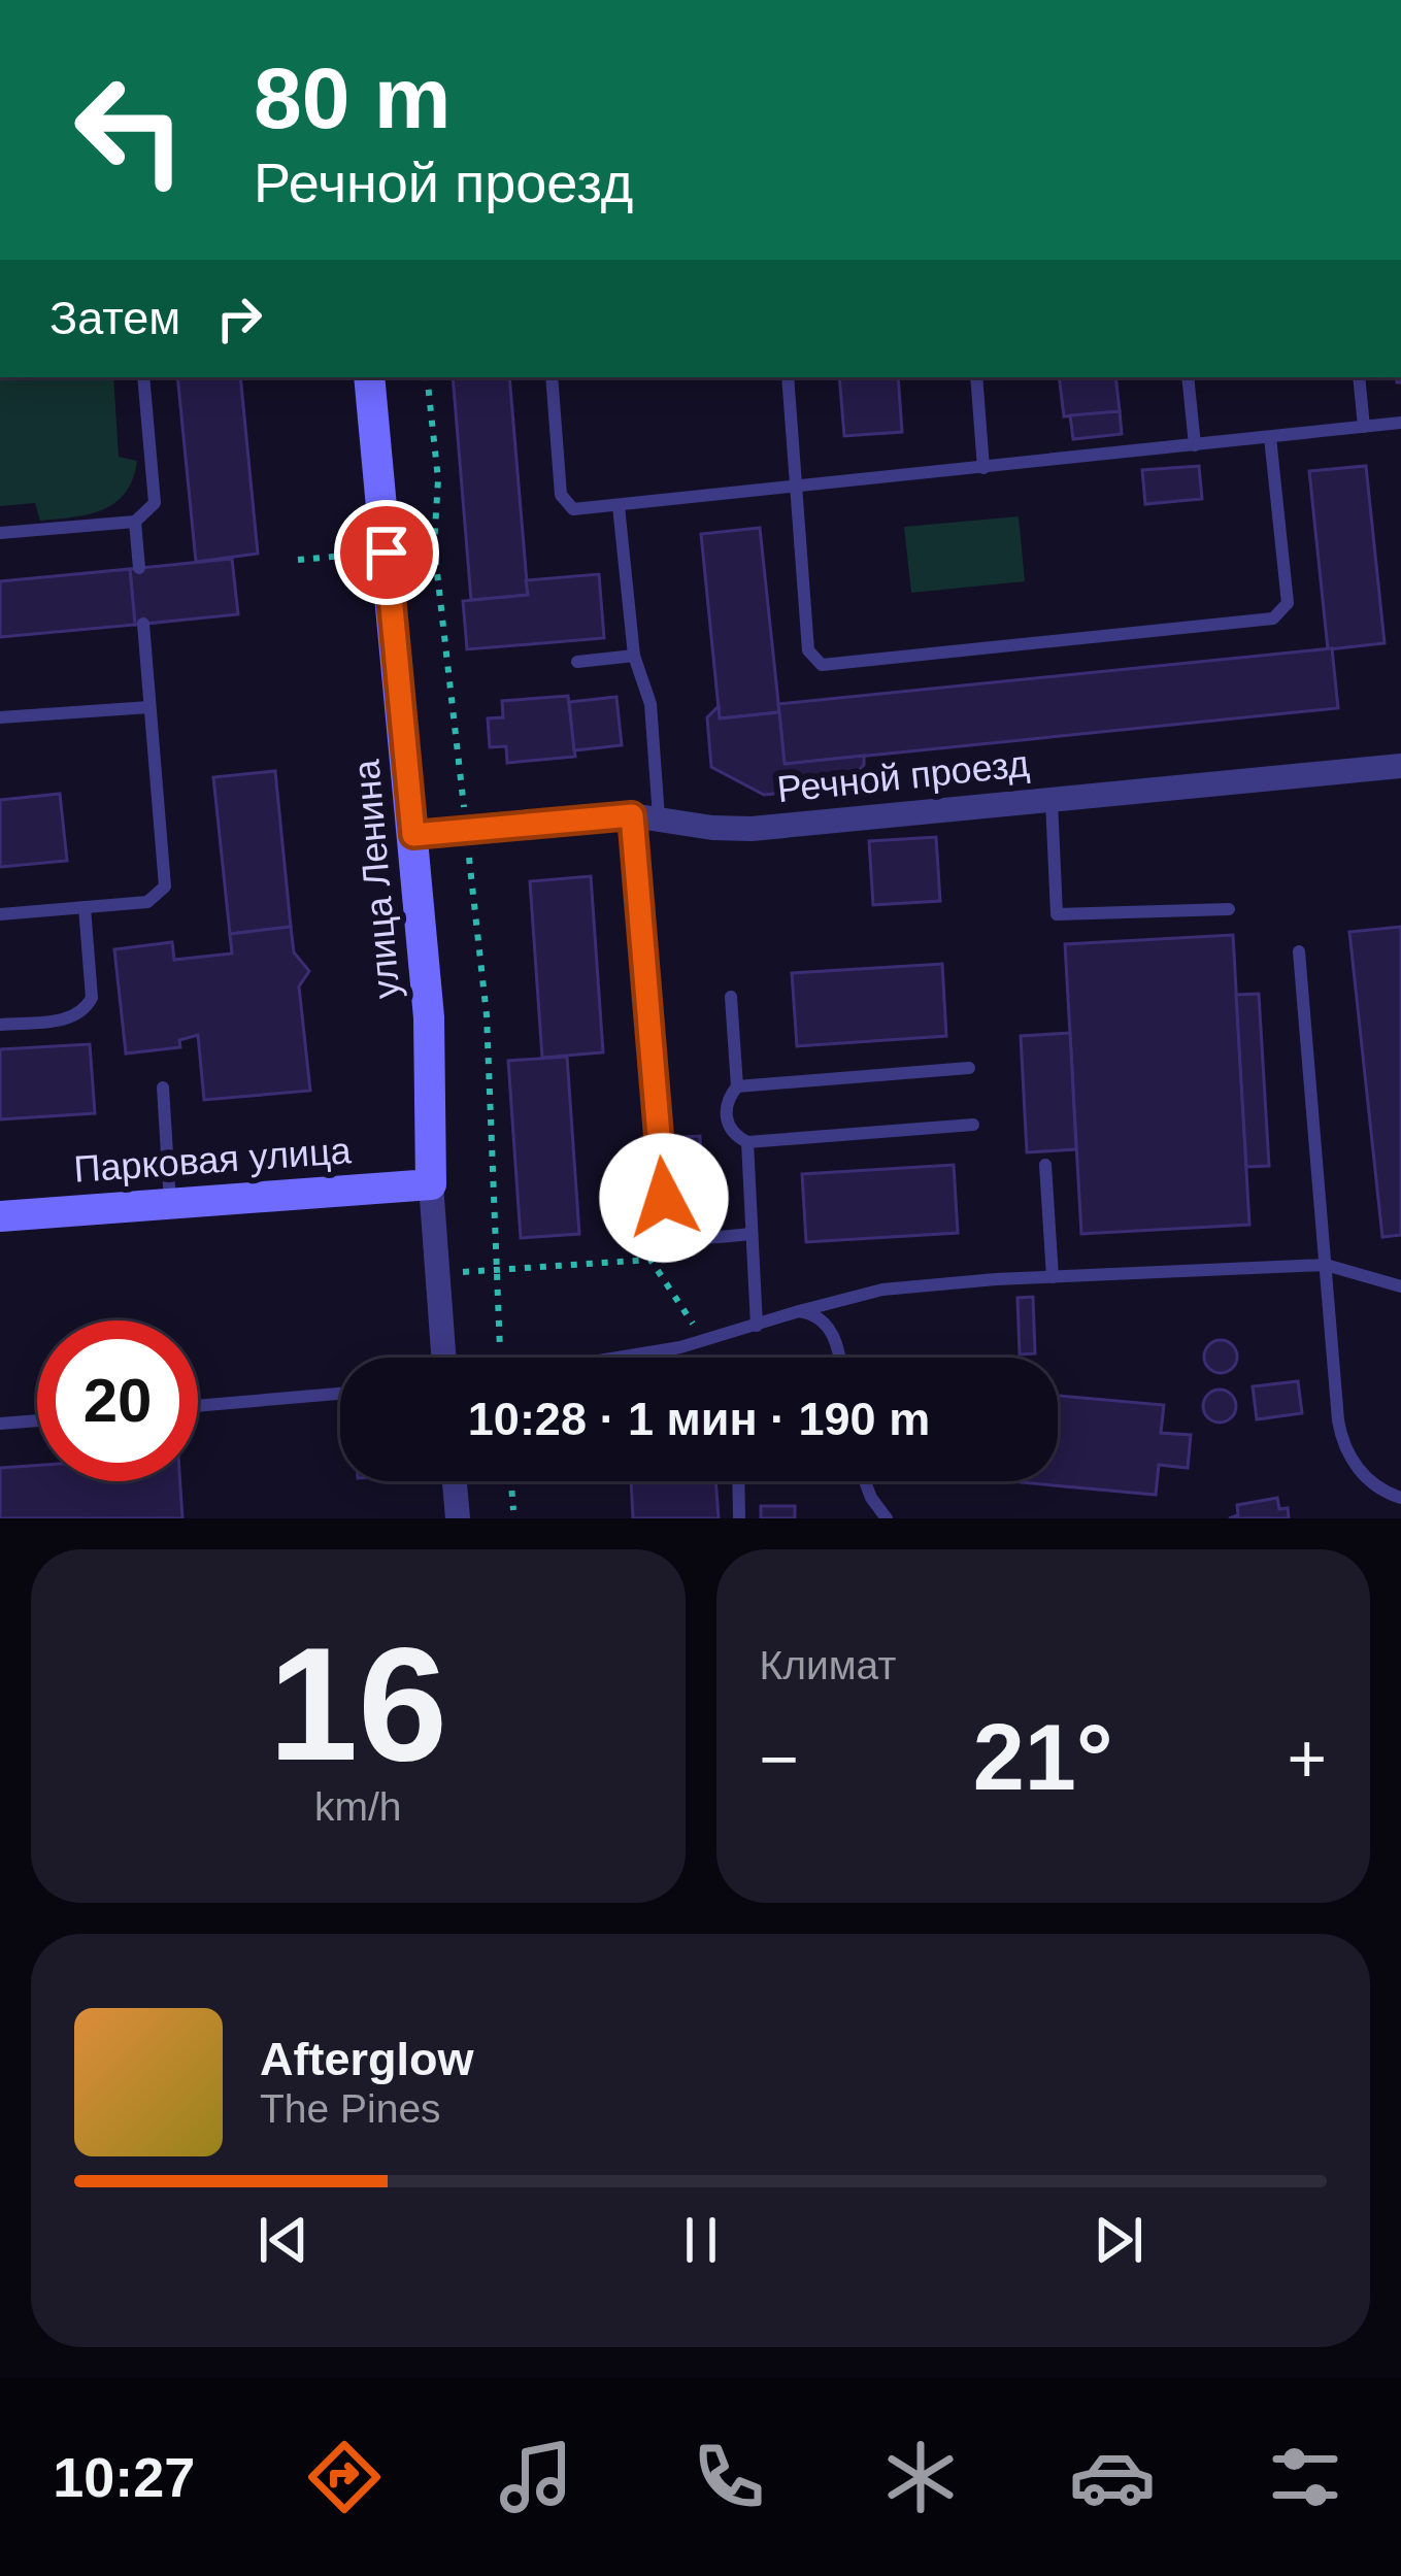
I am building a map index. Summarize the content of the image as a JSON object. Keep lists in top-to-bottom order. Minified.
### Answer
{"streets":{"main road":["улица Ленина","Парковая улица"],"street":["Речной проезд"]},"crossings":[["Речной проезд","улица Ленина"],["улица Ленина","Парковая улица"]],"page":{"turn":["80 m","Речной проезд"],"then":"Затем","limit":"20","trip":"10:28 · 1 мин · 190 m","tile":[["16","km/h"],"Климат"],"heat":["−","21°","+"],"song":["Afterglow","The Pines"],"tabs":"10:27"}}
